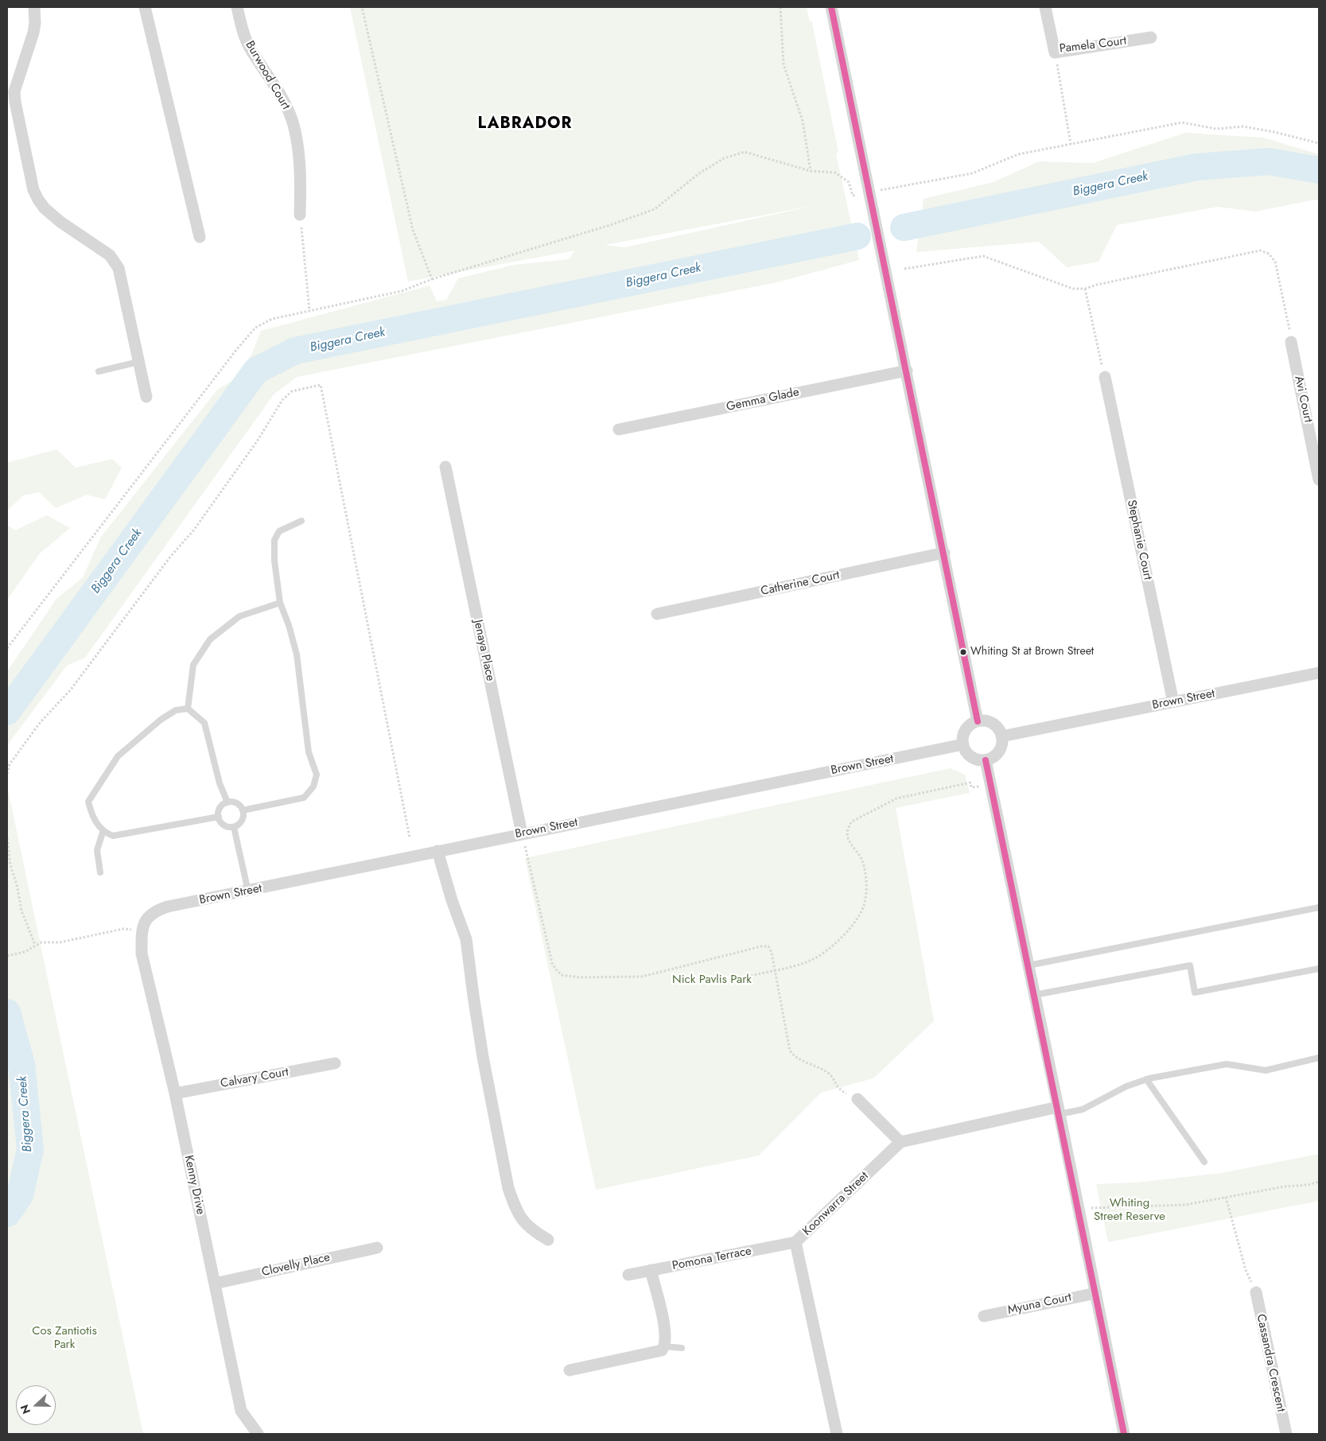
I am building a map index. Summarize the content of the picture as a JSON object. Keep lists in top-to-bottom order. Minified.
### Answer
{"streets":{"street":["Pamela Court","Burwood Court","Avi Court","Gemma Glade","Stephanie Court","Catherine Court","Jenaya Place","Brown Street","Calvary Court","Kenny Drive","Koonwarra Street","Pomona Terrace","Clovelly Place","Myuna Court","Cassandra Crescent"]},"crossings":[["Stephanie Court","Brown Street"],["Jenaya Place","Brown Street"],["Brown Street","Kenny Drive"],["Calvary Court","Kenny Drive"],["Kenny Drive","Clovelly Place"],["Koonwarra Street","Pomona Terrace"]],"districts":["LABRADOR"],"water":["Biggera Creek"],"parks":["Nick Pavlis Park","Whiting Street Reserve","Cos Zantiotis Park"],"places":["Whiting St at Brown Street"],"north":"left"}
